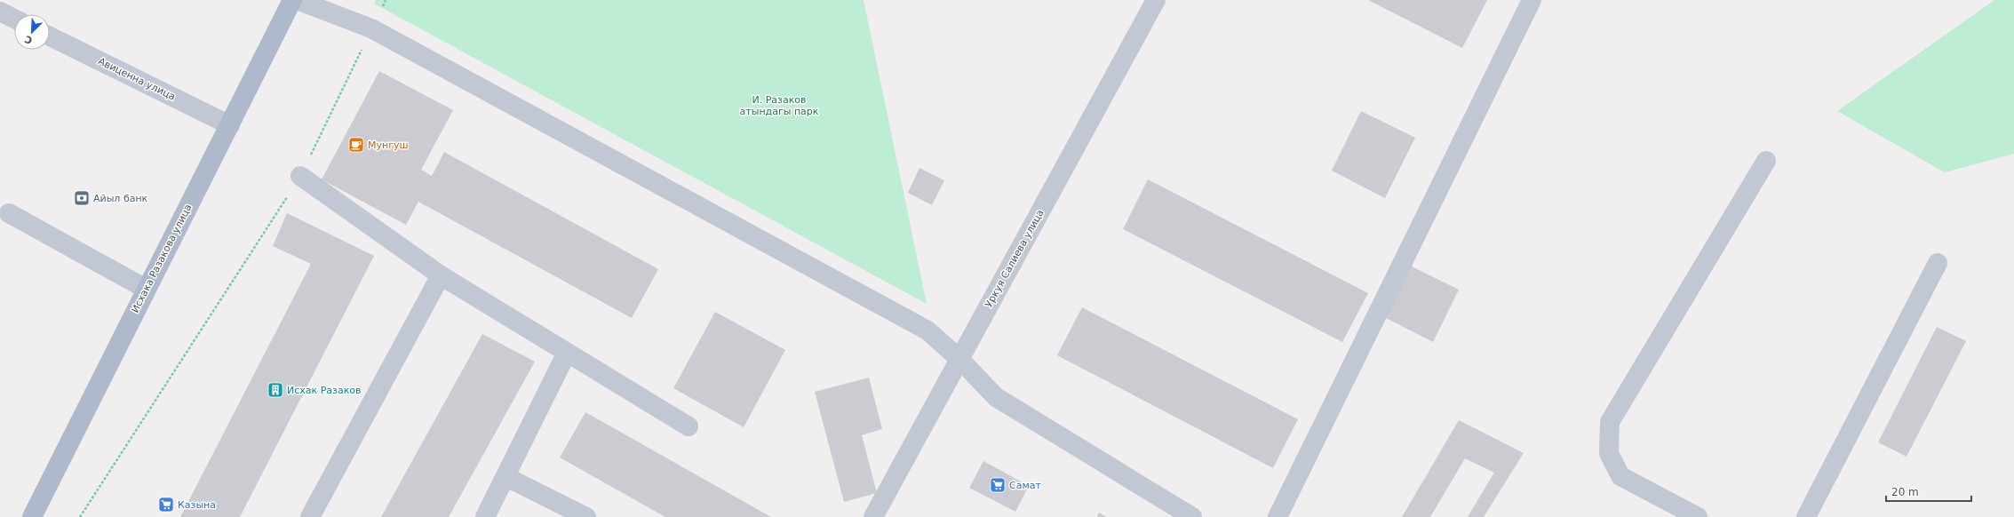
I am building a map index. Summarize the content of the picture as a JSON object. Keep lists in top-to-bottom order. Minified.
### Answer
{"streets":{"main road":["Исхака Разакова улица"],"street":["Авиценна улица","Уркуя Салиева улица"]},"crossings":[["Авиценна улица","Исхака Разакова улица"]],"parks":["И. Разаков атындагы парк"],"places":{"cafe":["Мунгуш"],"bank":["Айыл банк"],"building":["Исхак Разаков"],"supermarket":["Самат","Казына"]},"scale_bar":"20 m","north":"bottom left"}
